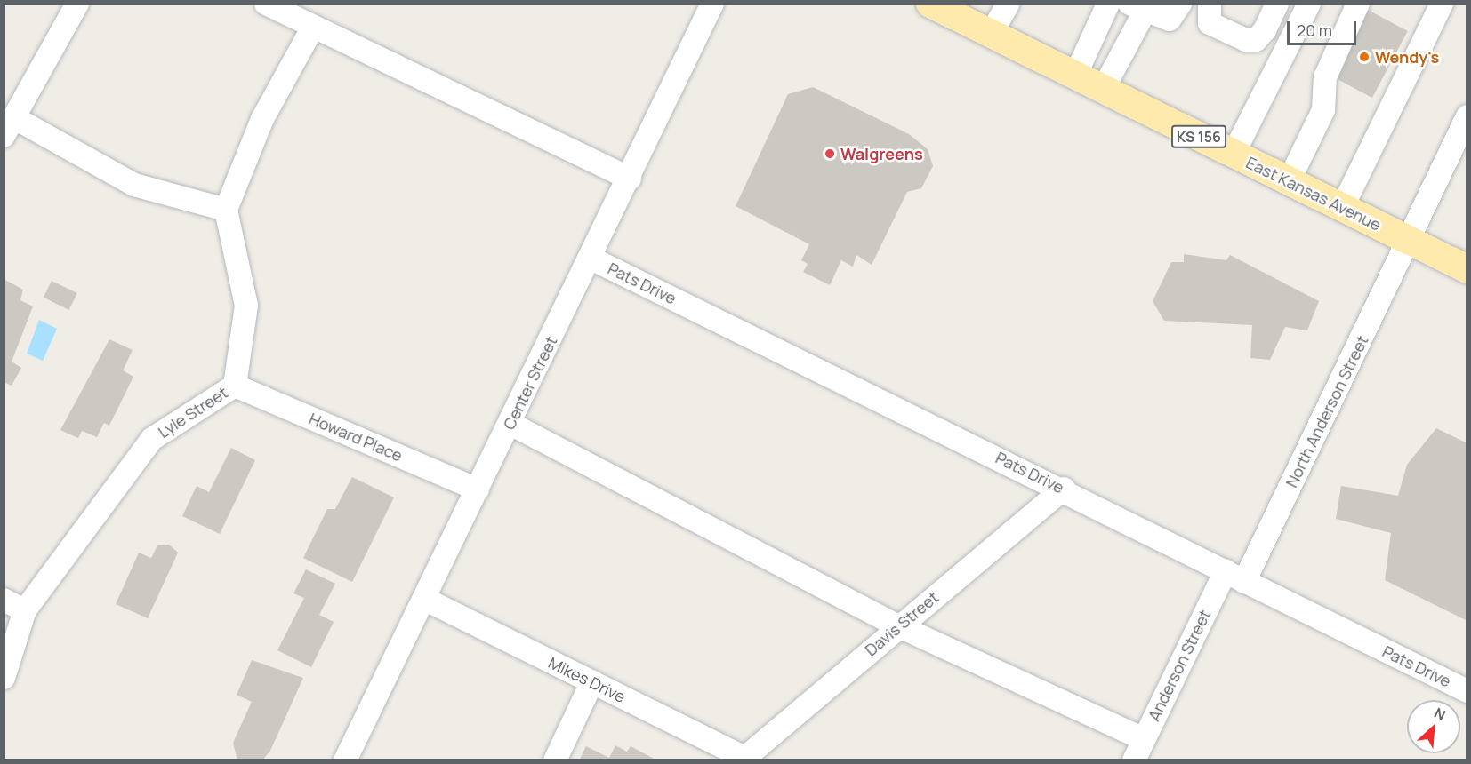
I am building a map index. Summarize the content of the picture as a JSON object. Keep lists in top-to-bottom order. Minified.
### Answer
{"streets":{"main road":["KS 156","East Kansas Avenue"],"street":["Pats Drive","Center Street","North Anderson Street","Lyle Street","Howard Place","Davis Street","Anderson Street","Mikes Drive"]},"crossings":[["East Kansas Avenue","North Anderson Street"],["Pats Drive","Center Street"],["Pats Drive","North Anderson Street"],["Pats Drive","Davis Street"],["Pats Drive","Anderson Street"],["Center Street","Howard Place"],["Center Street","Mikes Drive"],["North Anderson Street","Anderson Street"],["Lyle Street","Howard Place"],["Davis Street","Mikes Drive"]],"places":["Wendy's","Walgreens"],"scale_bar":"20 m","north":"top right"}
